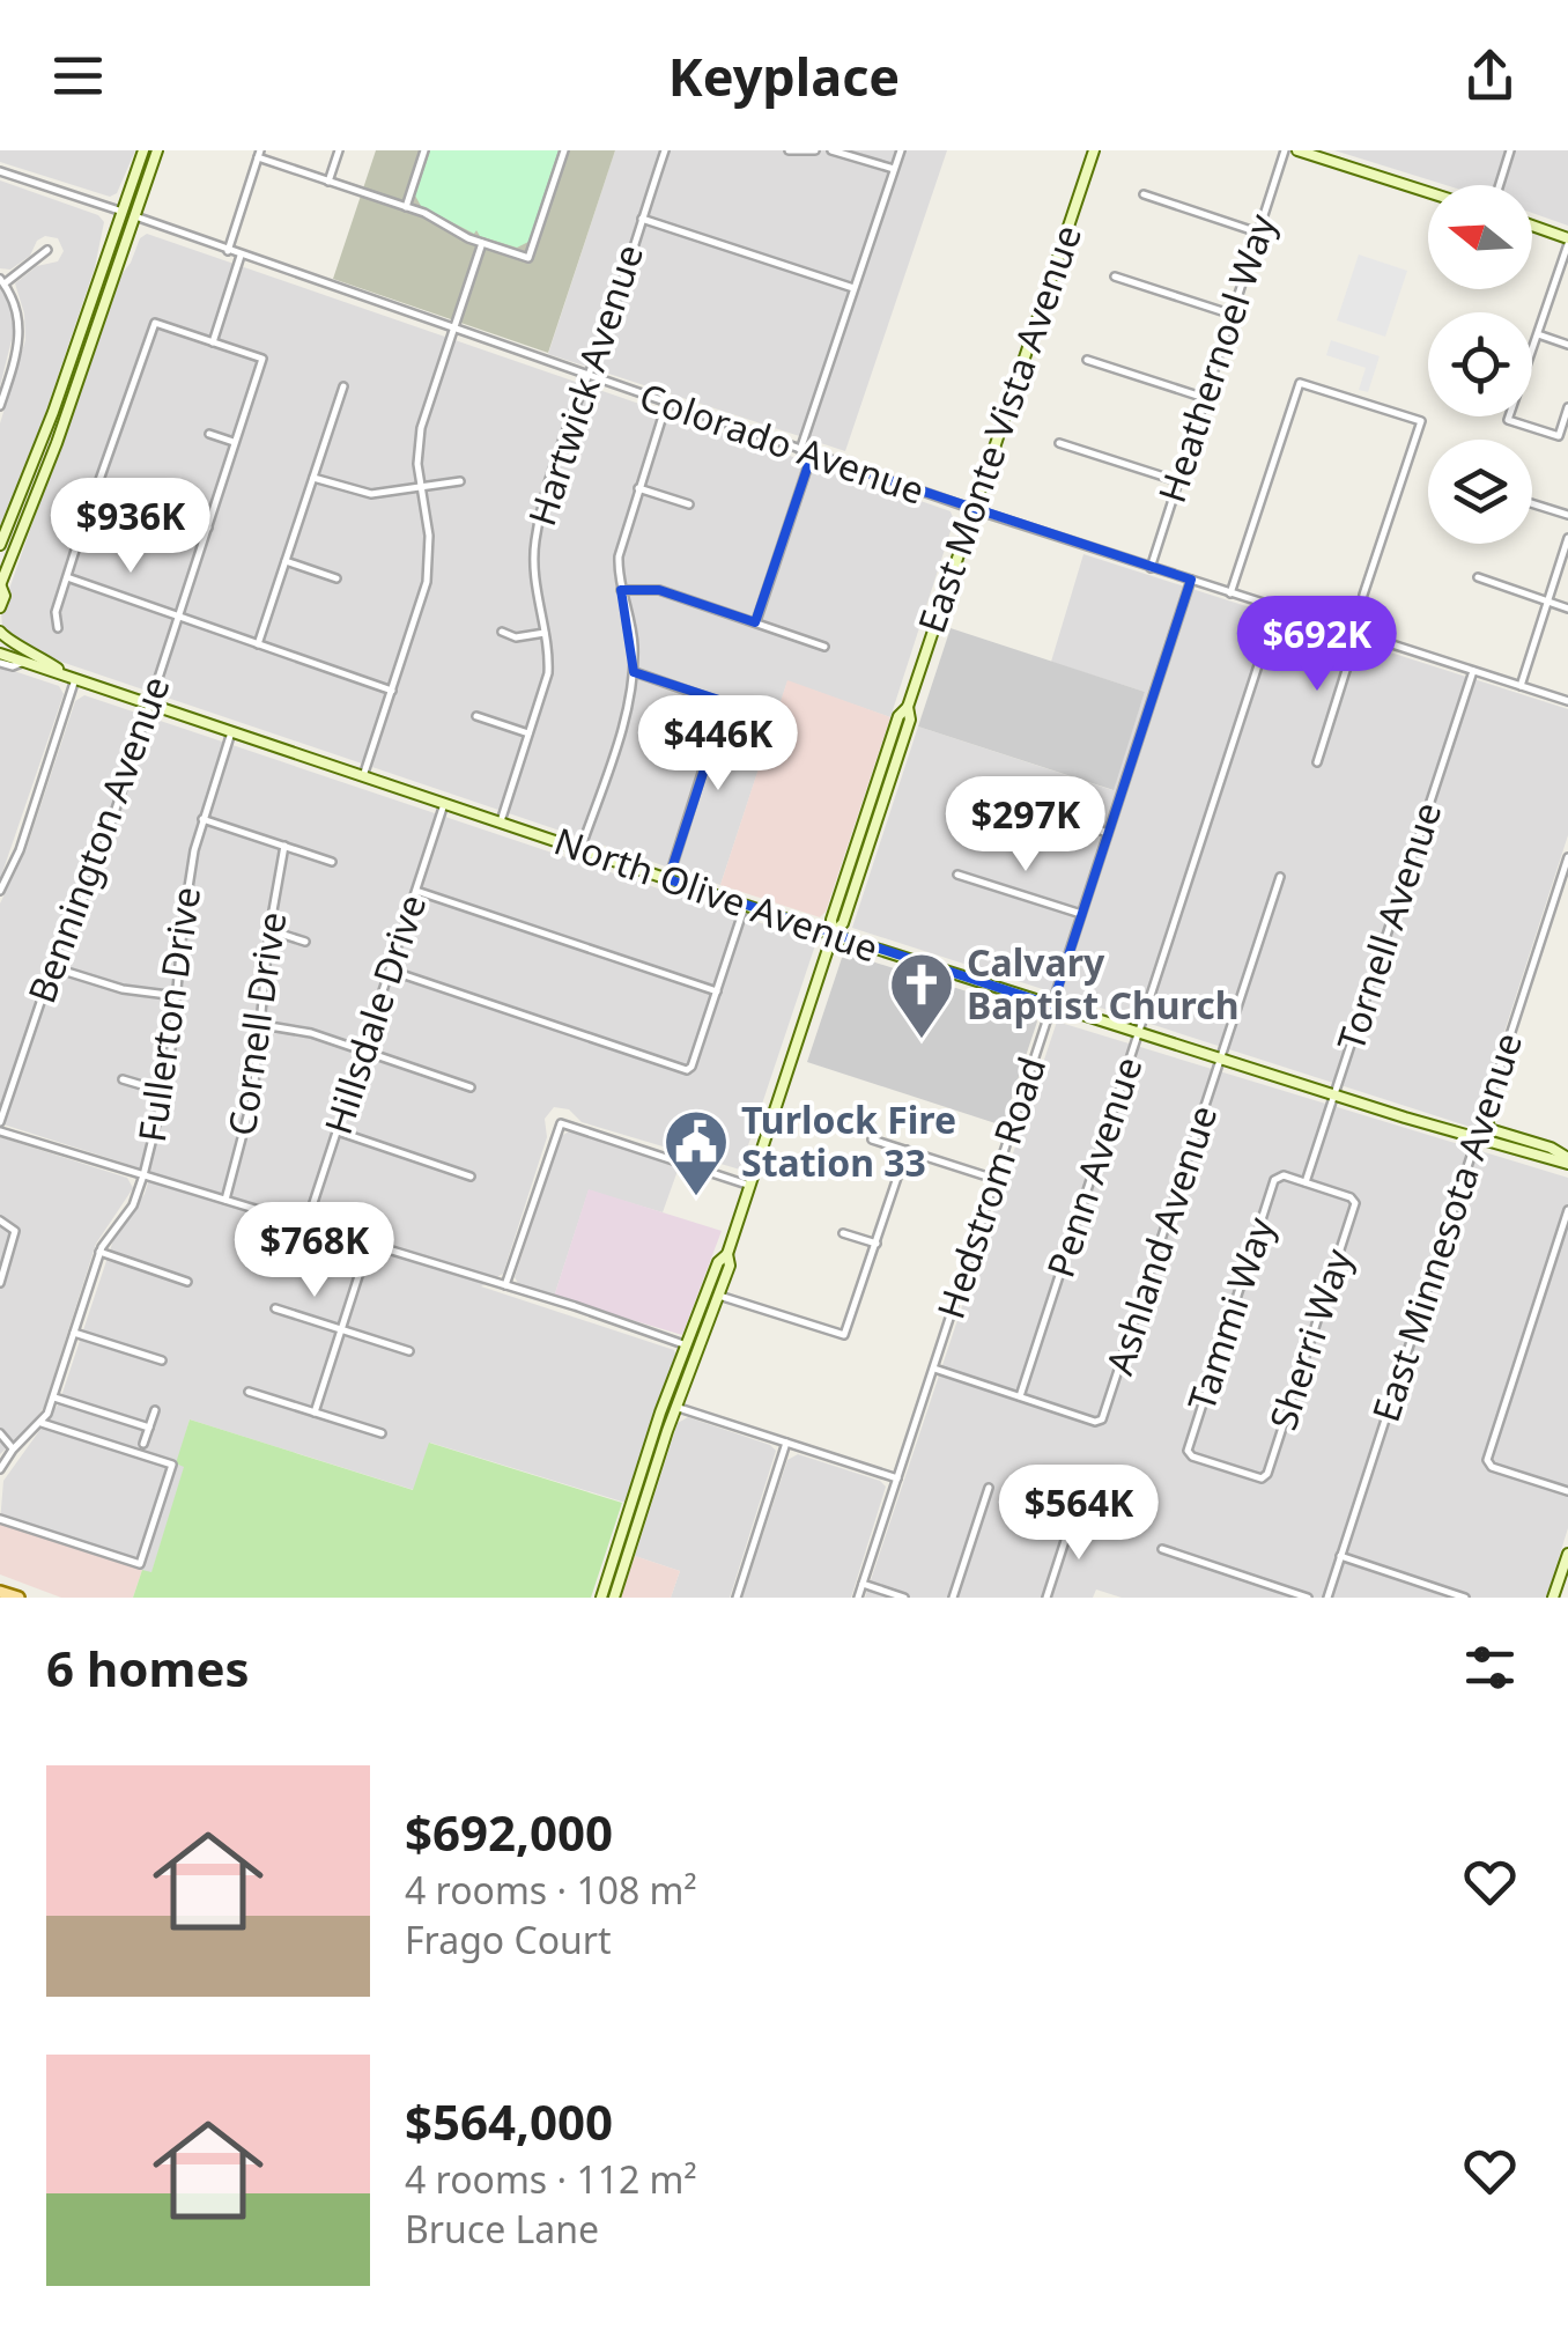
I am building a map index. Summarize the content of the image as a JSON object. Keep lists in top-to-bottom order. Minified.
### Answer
{"streets":{"street":["Heathernoel Way","Hartwick Avenue","East Monte Vista Avenue","Colorado Avenue","Bennington Avenue","North Olive Avenue","Tornell Avenue","Fullerton Drive","Hillsdale Drive","Cornell Drive","Penn Avenue","Hedstrom Road","East Minnesota Avenue","Ashland Avenue","Tammi Way","Sherri Way"]},"crossings":[["Heathernoel Way","Colorado Avenue"],["Hartwick Avenue","Colorado Avenue"],["Hartwick Avenue","North Olive Avenue"],["East Monte Vista Avenue","Colorado Avenue"],["East Monte Vista Avenue","North Olive Avenue"],["Colorado Avenue","Tornell Avenue"],["Colorado Avenue","Penn Avenue"],["Colorado Avenue","Hedstrom Road"],["Bennington Avenue","North Olive Avenue"],["North Olive Avenue","Tornell Avenue"],["North Olive Avenue","Fullerton Drive"],["North Olive Avenue","Hillsdale Drive"],["North Olive Avenue","Penn Avenue"],["North Olive Avenue","Hedstrom Road"],["North Olive Avenue","East Minnesota Avenue"],["North Olive Avenue","Ashland Avenue"],["Tornell Avenue","Tammi Way"],["Tornell Avenue","Sherri Way"],["Penn Avenue","Ashland Avenue"],["Tammi Way","Sherri Way"]],"places":{"church":["Calvary Baptist Church"],"public building":["Turlock Fire Station 33"]},"north":"left","page":{"header":"Keyplace","price":["$936K","$692K","$446K","$297K","$768K","$564K"],"heading":"6 homes","list":[{"name":"$692,000","note":"4 rooms · 108 m² · Frago Court"},{"name":"$564,000","note":"4 rooms · 112 m² · Bruce Lane"}]}}
